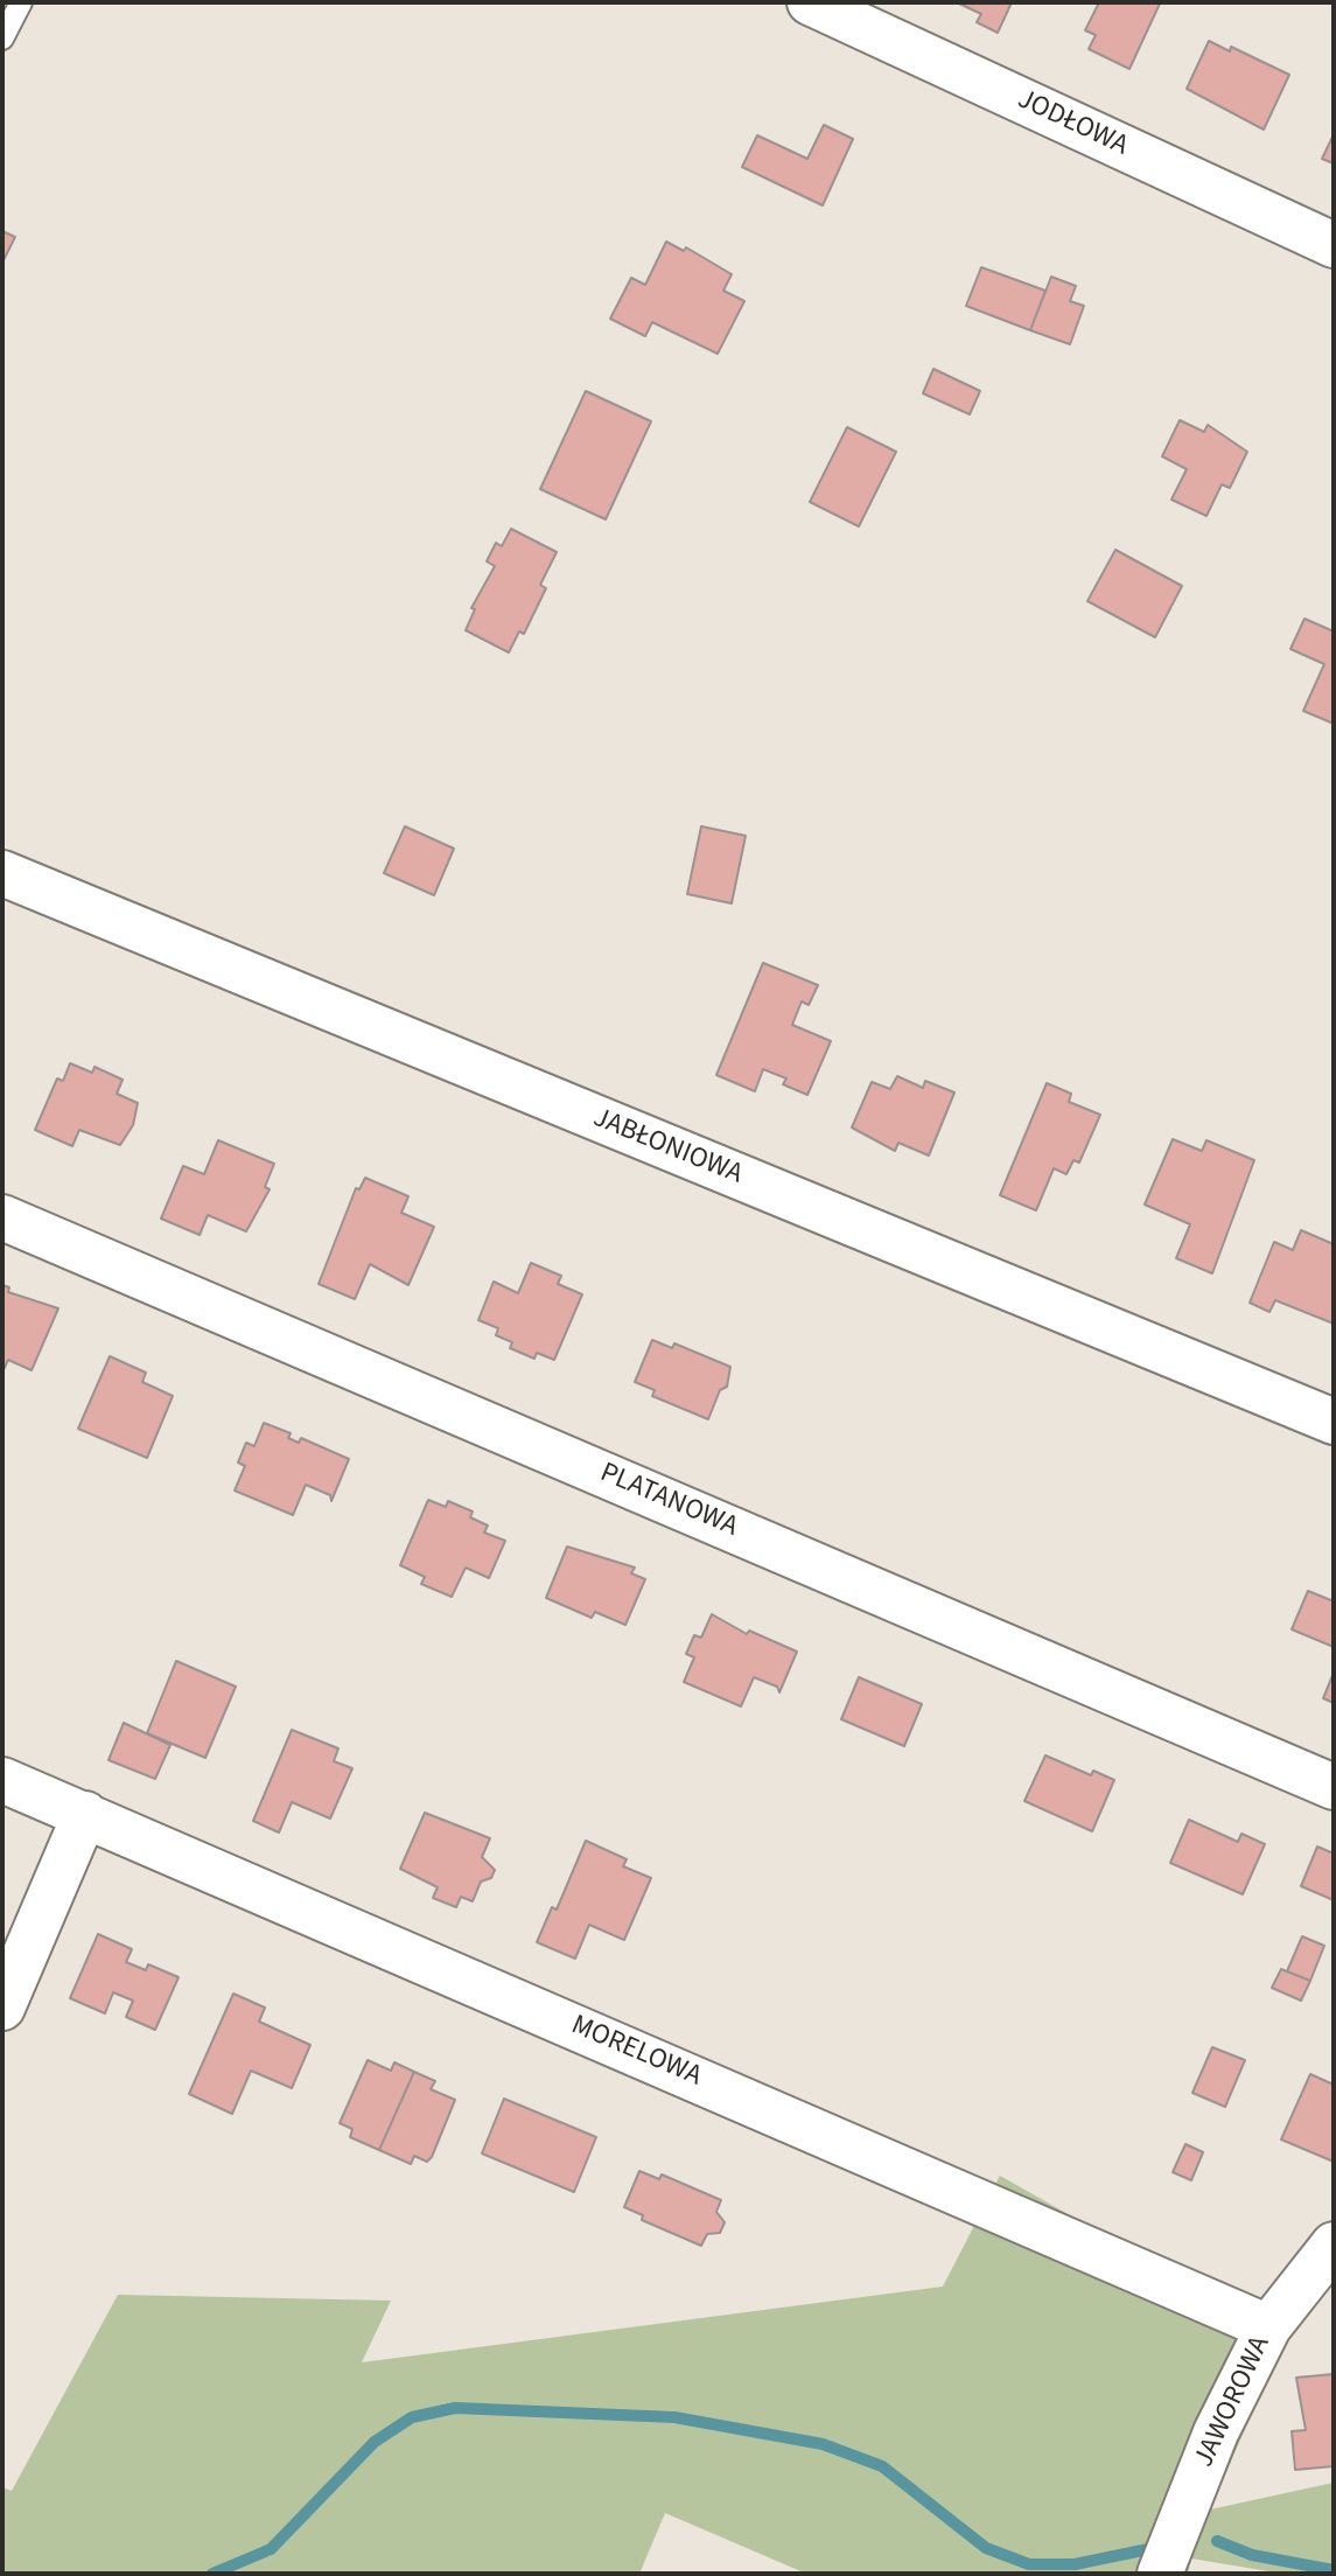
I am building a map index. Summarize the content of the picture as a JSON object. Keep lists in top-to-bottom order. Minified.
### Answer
{"streets":{"street":["JODŁOWA","JABŁONIOWA","PLATANOWA","MORELOWA","JAWOROWA"]},"crossings":[["MORELOWA","JAWOROWA"]]}
